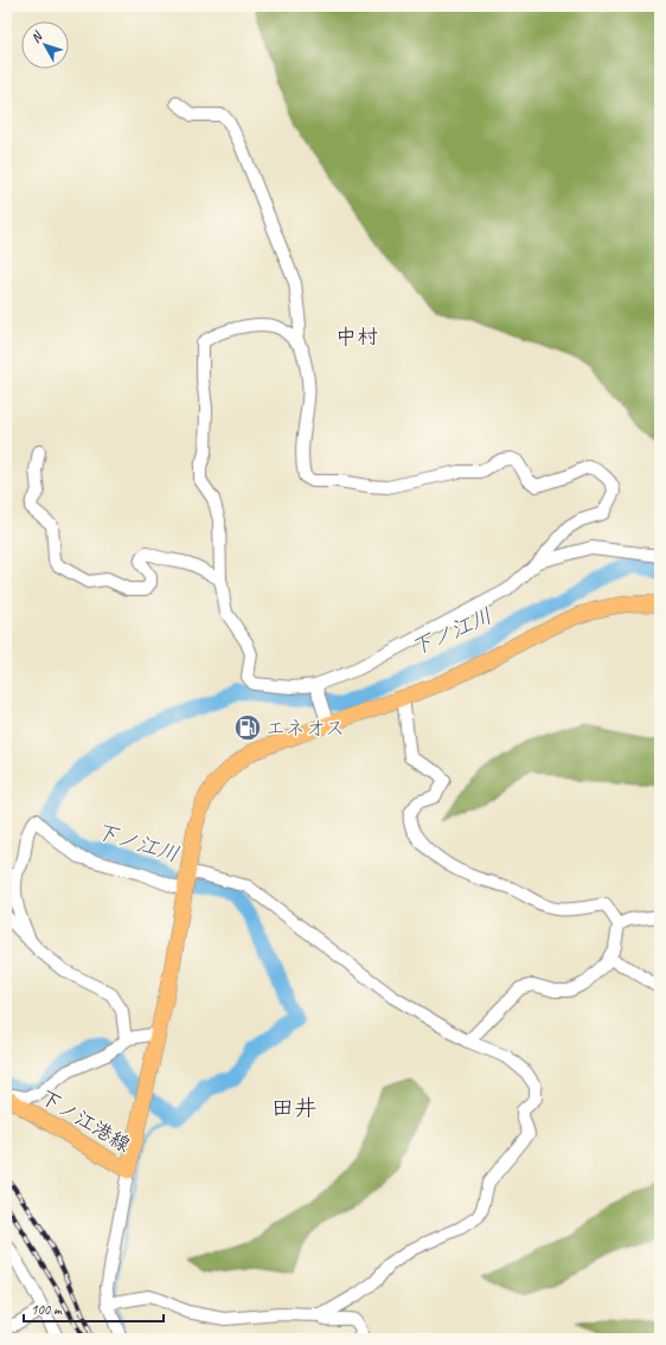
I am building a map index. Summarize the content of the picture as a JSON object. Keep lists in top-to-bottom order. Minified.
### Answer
{"streets":{"main road":["下ノ江港線"]},"districts":["中村","田井"],"water":["下ノ江川"],"places":{"fuel station":["エネオス"]},"scale_bar":"100 m","north":"top left"}
